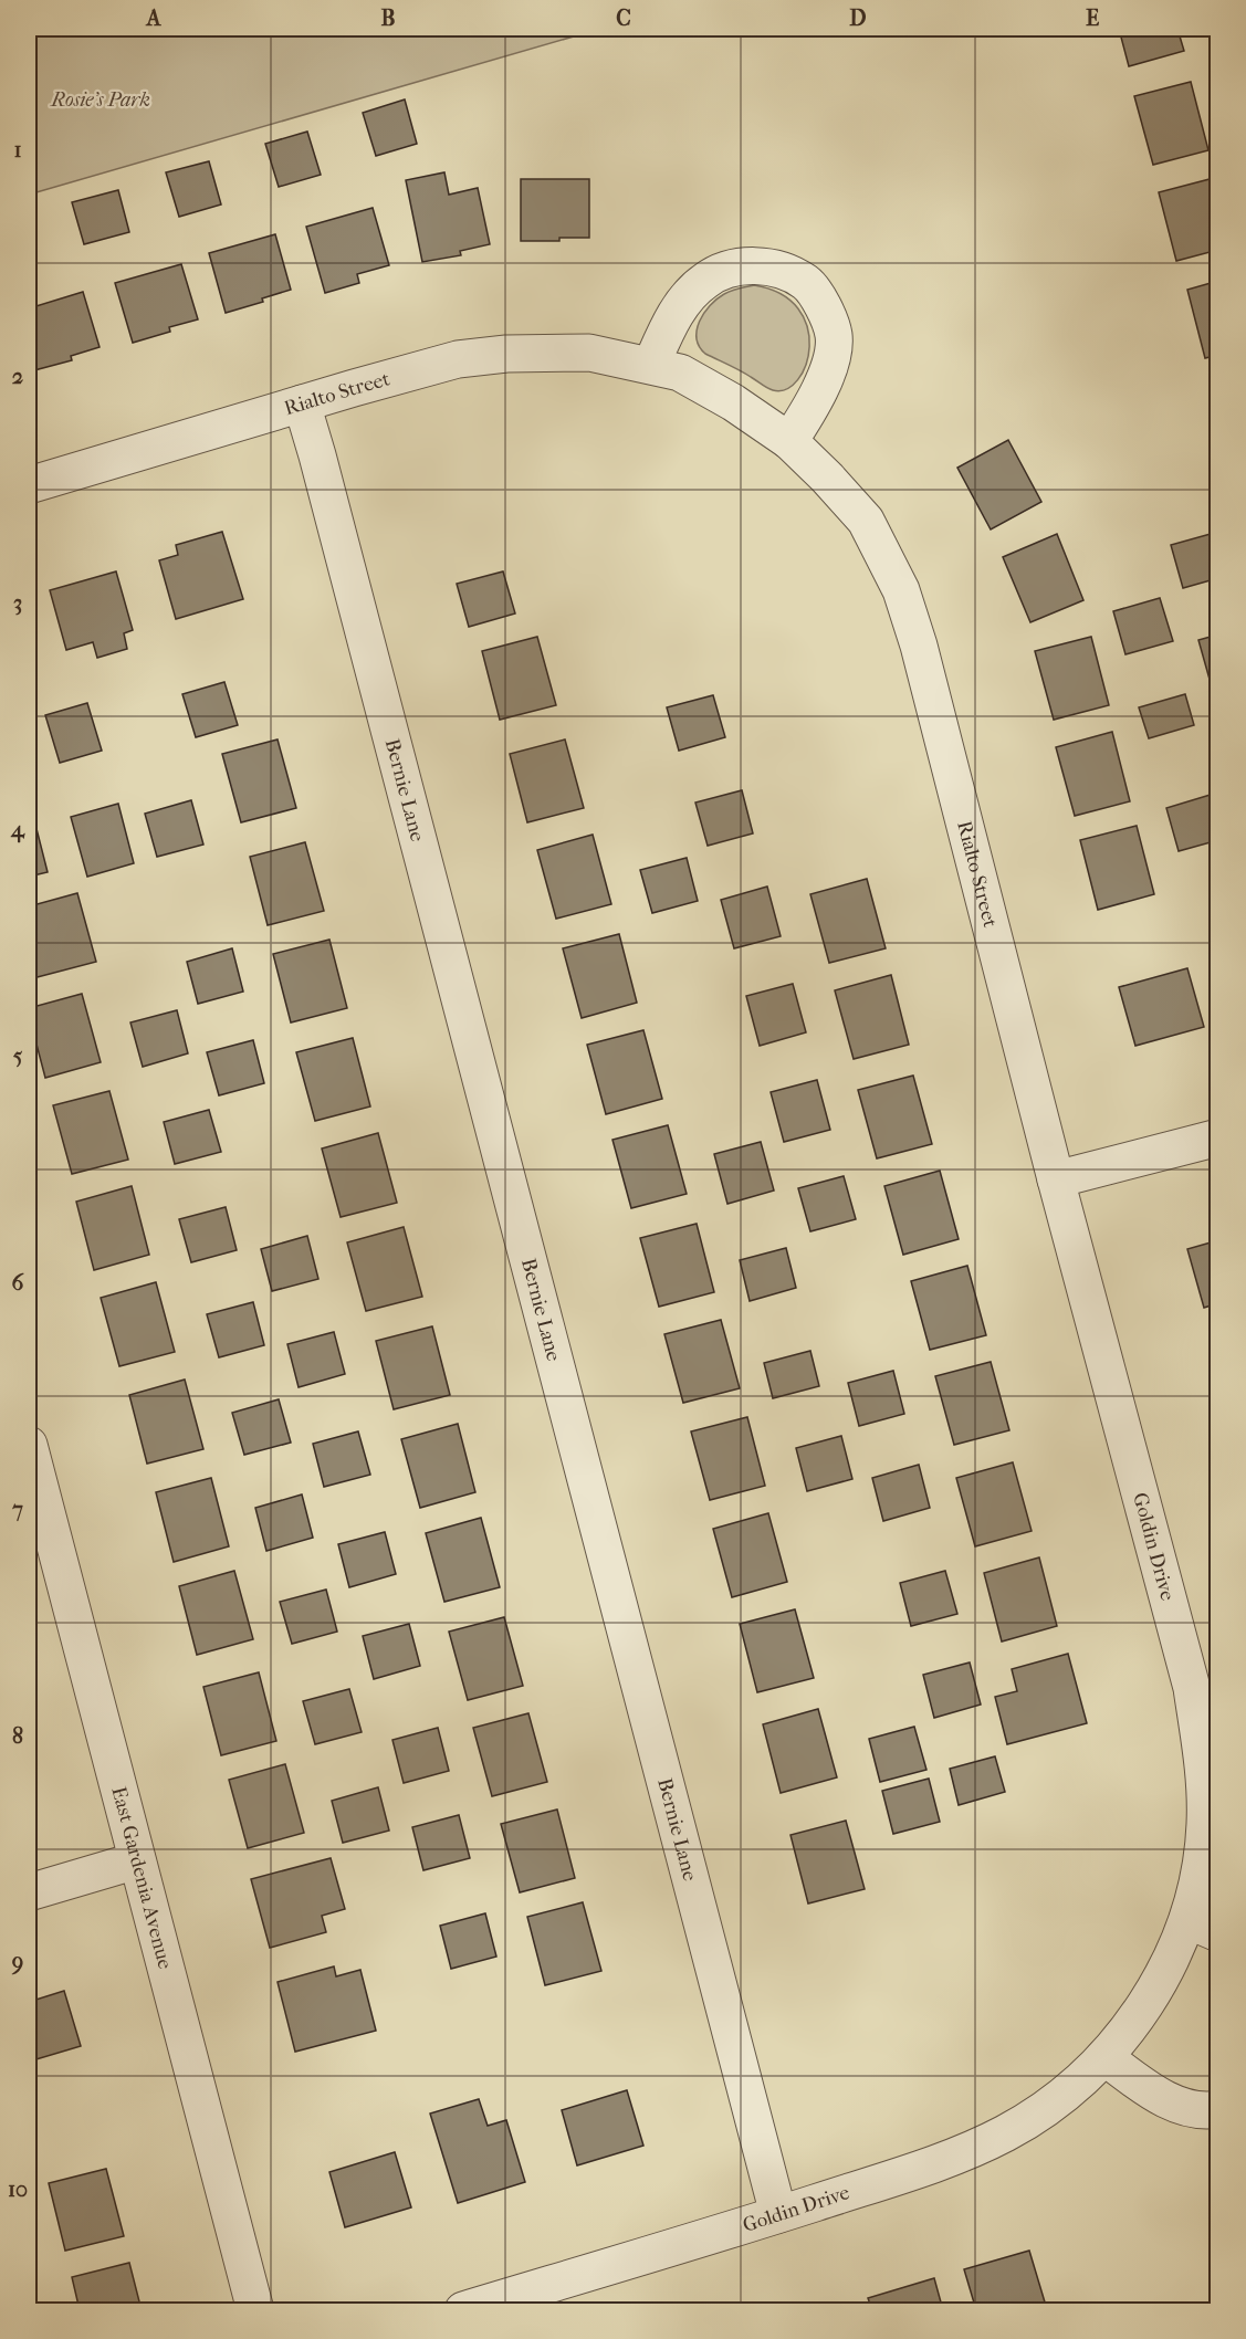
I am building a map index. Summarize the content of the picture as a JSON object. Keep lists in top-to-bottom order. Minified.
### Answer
{"streets":{"street":["Rialto Street","Bernie Lane","Goldin Drive","East Gardenia Avenue"]},"crossings":[["Rialto Street","Bernie Lane"],["Rialto Street","Goldin Drive"],["Bernie Lane","Goldin Drive"]],"parks":["Rosie's Park"],"grid":{"columns":["A","B","C","D","E"],"rows":["1","2","3","4","5","6","7","8","9","10"]}}
